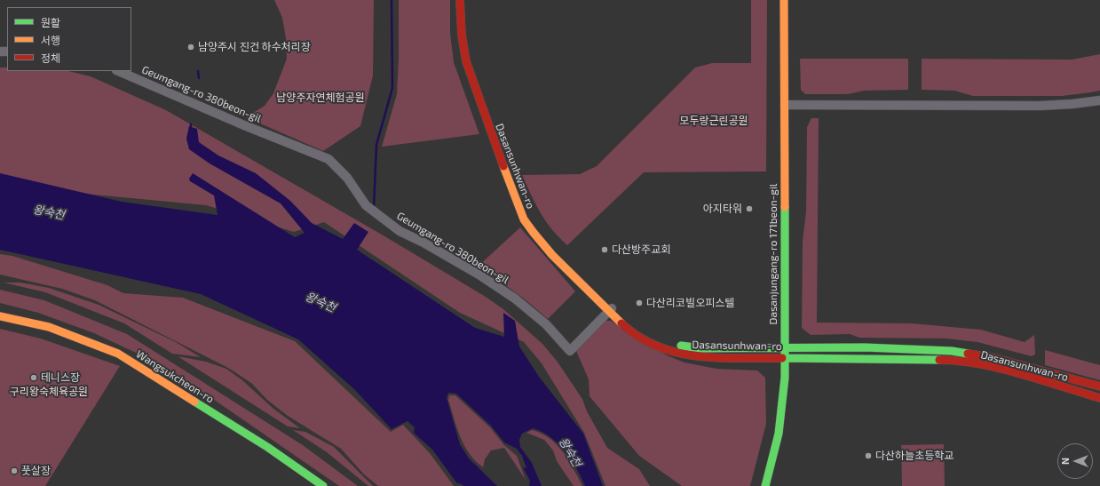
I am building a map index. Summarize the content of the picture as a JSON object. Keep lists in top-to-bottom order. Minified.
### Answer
{"streets":{"street":["Geumgang-ro 380beon-gil","Dasansunhwan-ro","Dasanjungang-ro 171beon-gil","Wangsukcheon-ro"]},"crossings":[["Geumgang-ro 380beon-gil","Dasansunhwan-ro"],["Dasansunhwan-ro","Dasanjungang-ro 171beon-gil"]],"water":["왕숙천"],"parks":["남양주자연체험공원","모두랑근린공원","구리왕숙체육공원"],"places":["남양주시 진건 하수처리장","아지타워","다산방주교회","다산리코빌오피스텔","테니스장","다산하늘초등학교","풋살장"],"legend":["원활","서행","정체"],"north":"left"}
